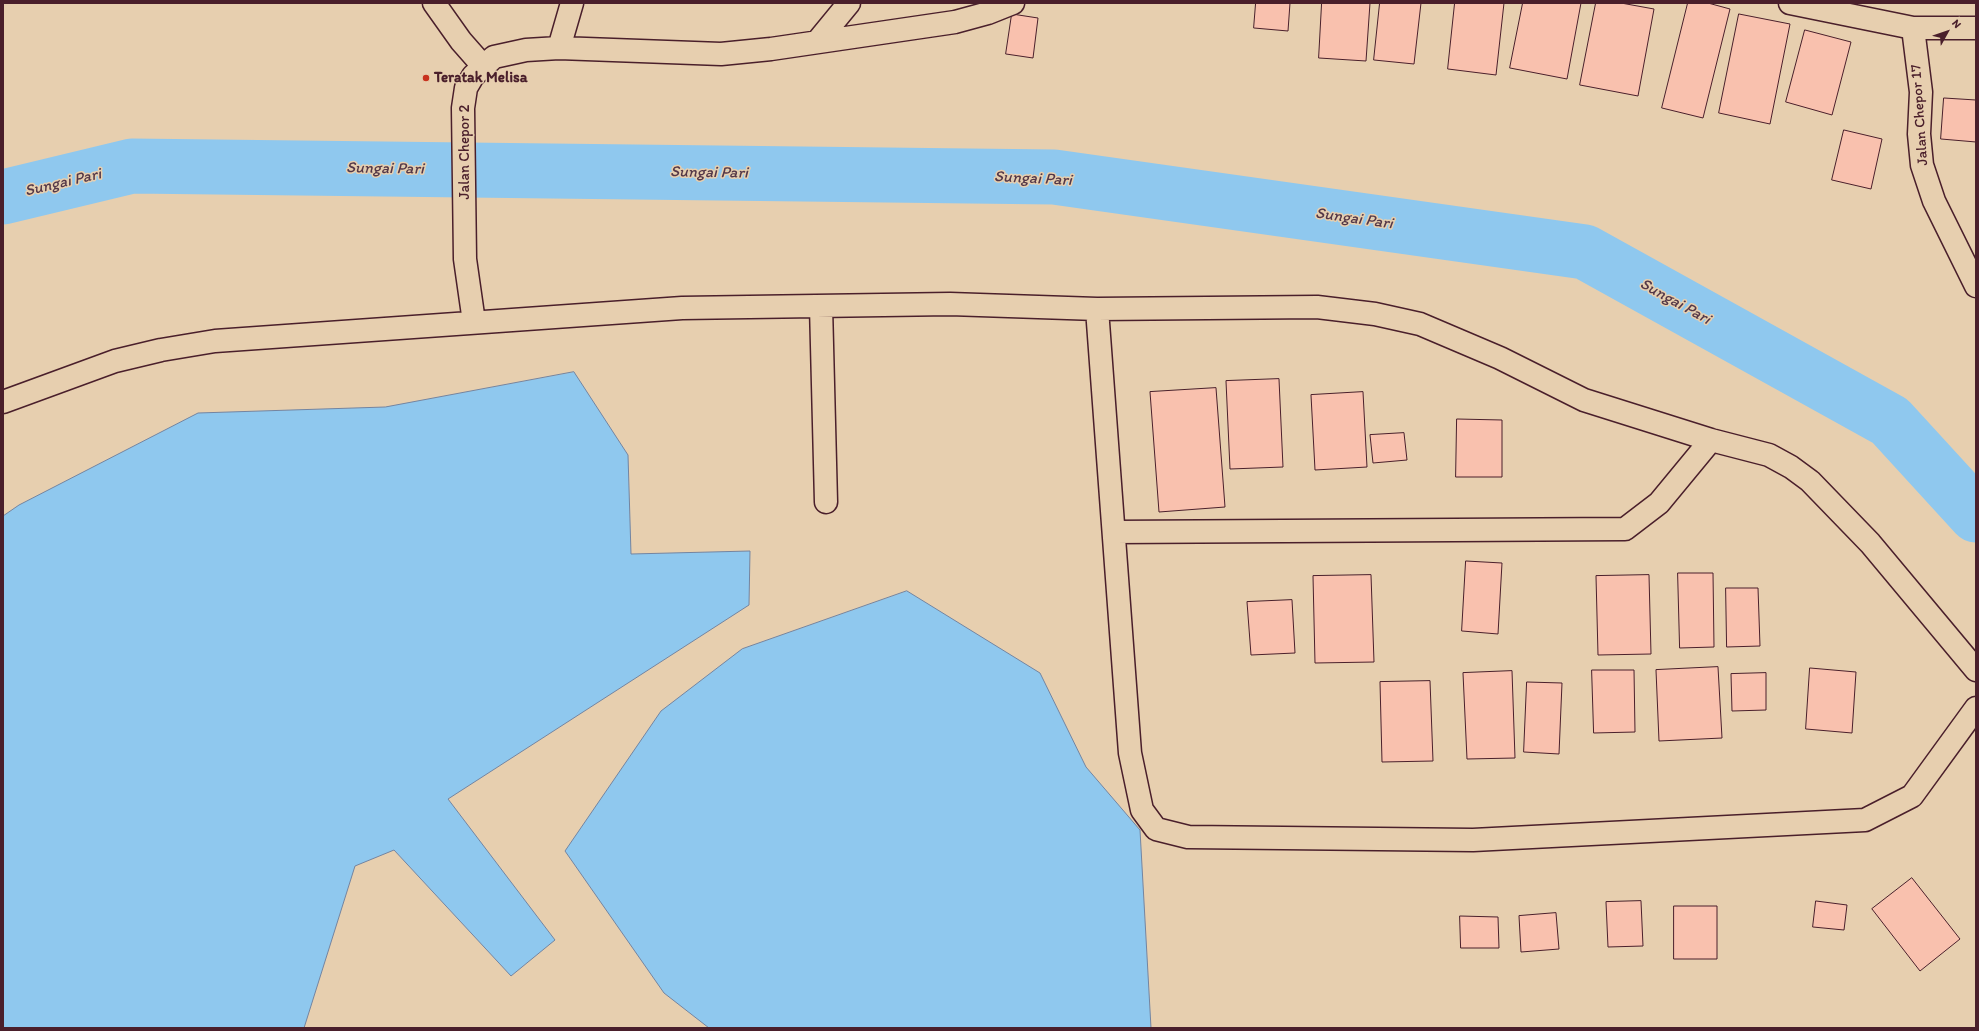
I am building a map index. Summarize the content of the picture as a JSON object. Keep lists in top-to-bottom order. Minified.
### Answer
{"streets":{"street":["Jalan Chepor 17","Jalan Chepor 2"]},"water":["Sungai Pari"],"places":["Teratak Melisa"],"north":"top right"}
